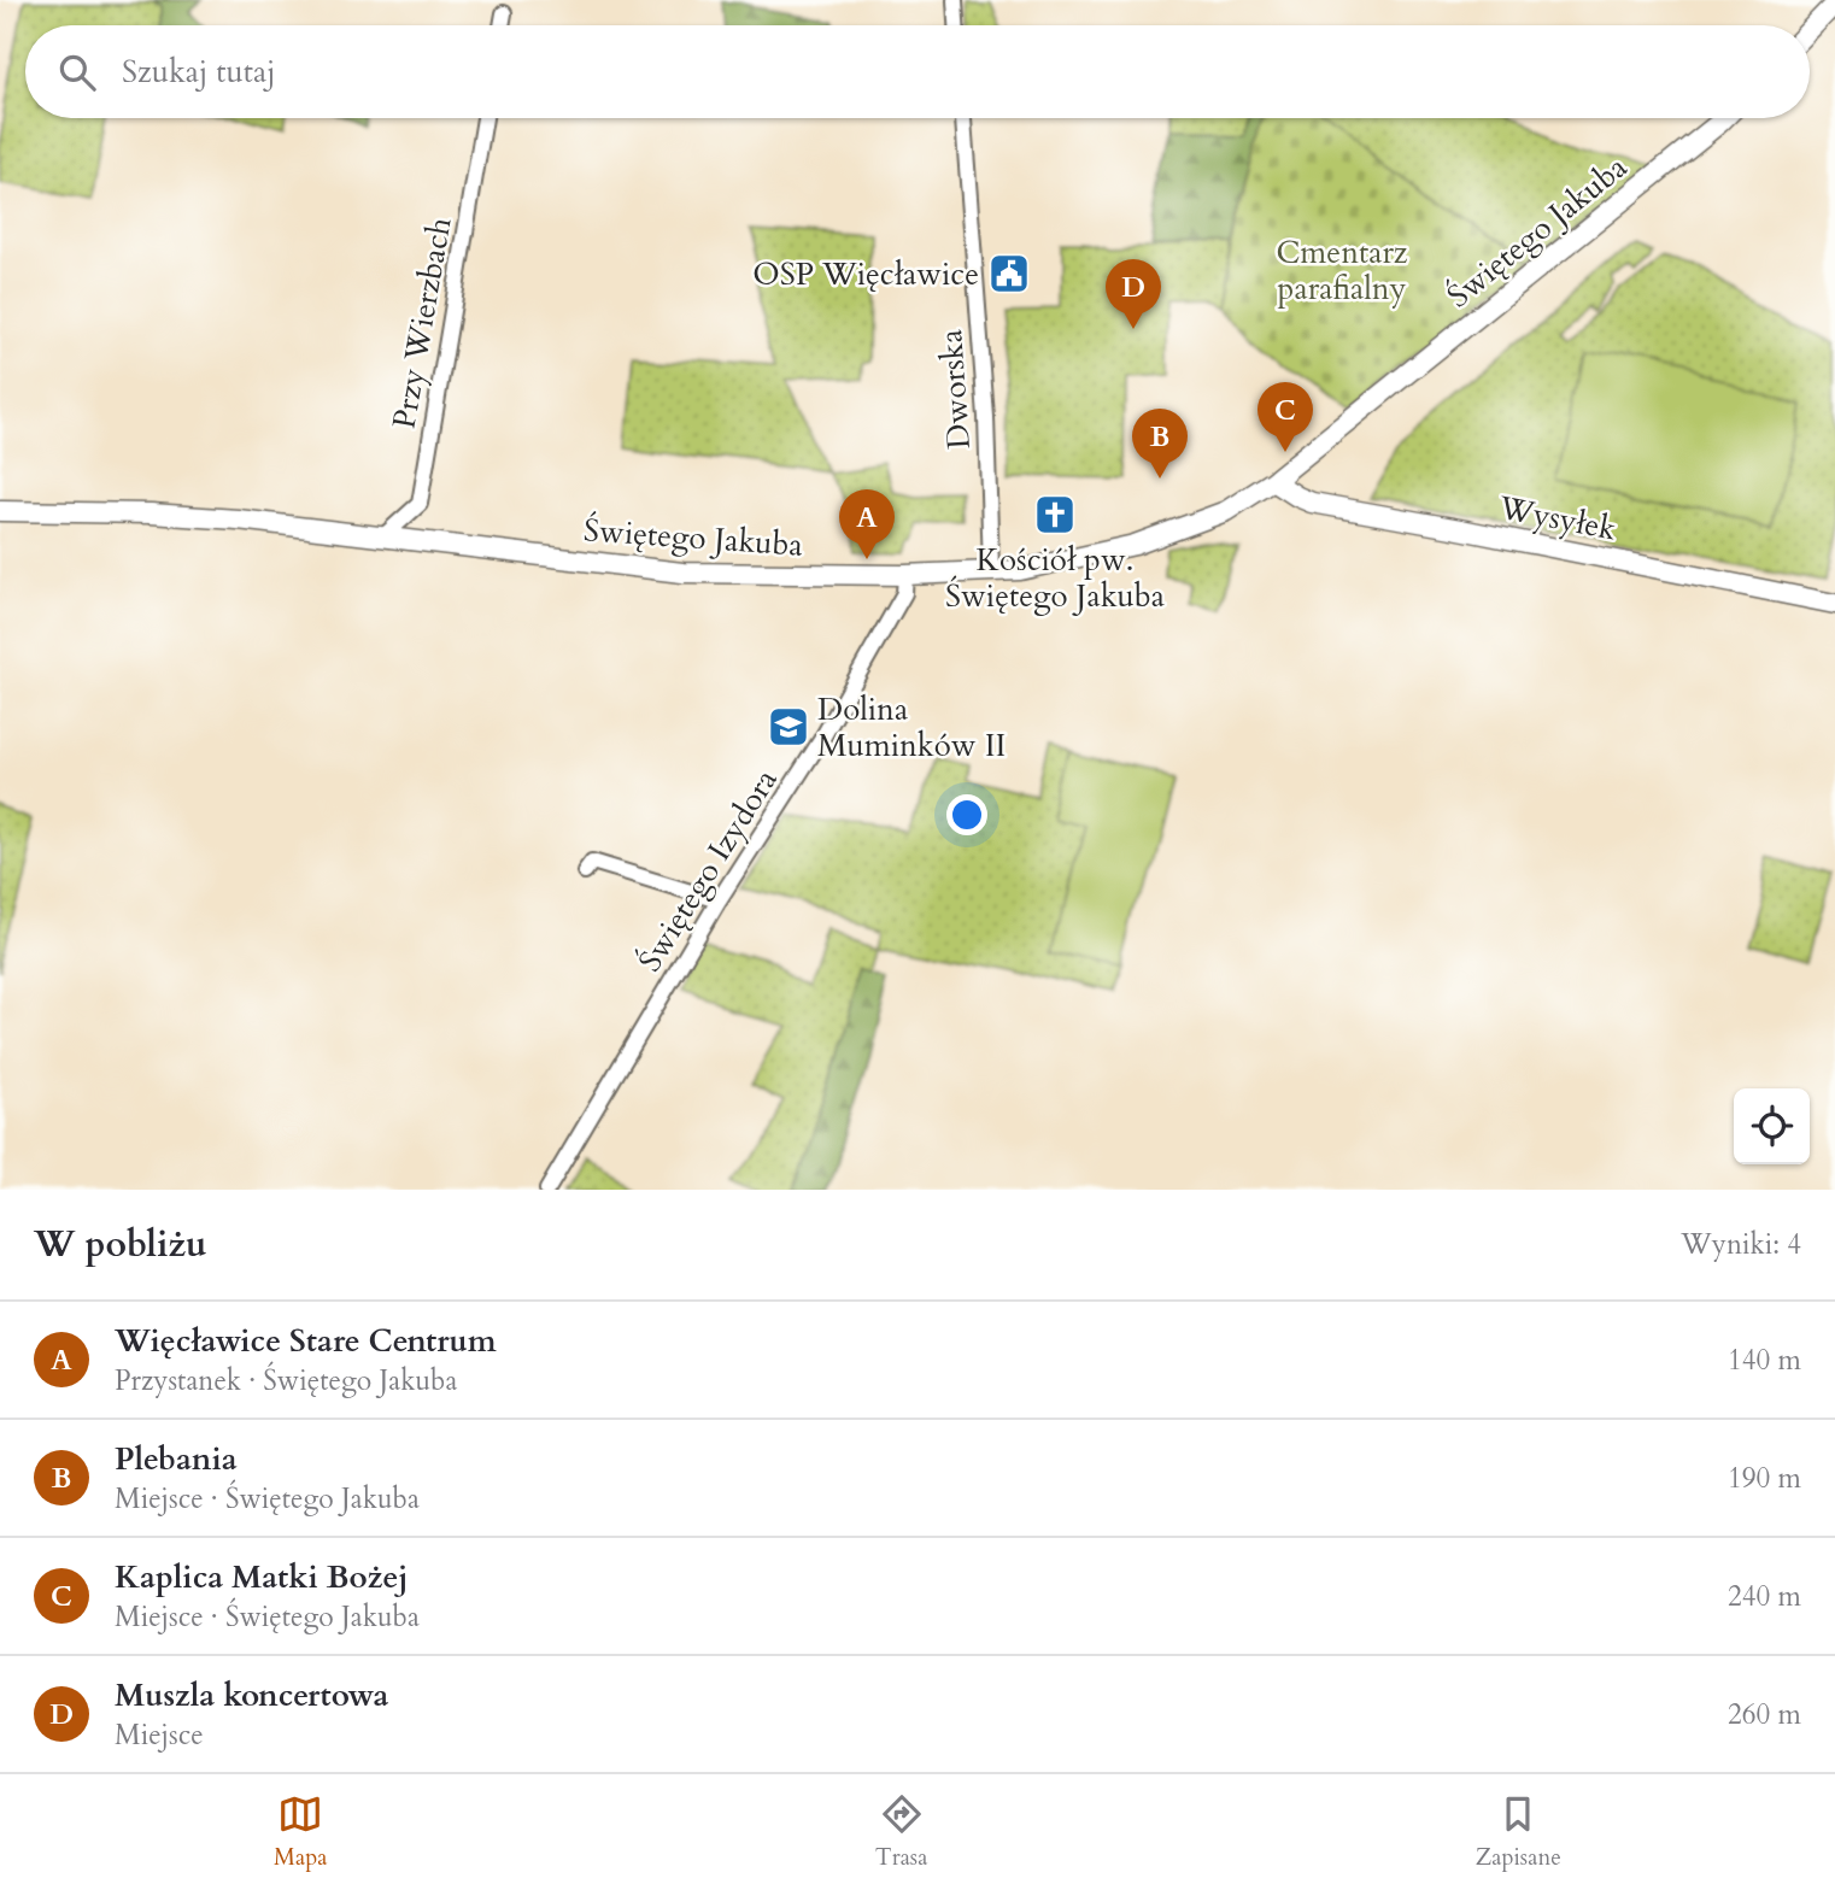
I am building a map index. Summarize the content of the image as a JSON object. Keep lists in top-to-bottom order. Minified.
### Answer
{"streets":{"street":["Świętego Jakuba","Przy Wierzbach","Dworska","Wysyłek","Świętego Izydora"]},"crossings":[["Świętego Jakuba","Przy Wierzbach"],["Świętego Jakuba","Dworska"],["Świętego Jakuba","Wysyłek"],["Świętego Jakuba","Świętego Izydora"]],"parks":["Cmentarz parafialny"],"places":{"public building":["OSP Więcławice"],"church":["Kościół pw. Świętego Jakuba"],"school or university":["Dolina Muminków II"]},"page":{"search":"Szukaj tutaj","pins":["D","C","B","A"],"heading":["W pobliżu","Wyniki: 4"],"list":[{"mark":"A","name":"Więcławice Stare Centrum","note":"Przystanek · Świętego Jakuba","value":"140 m"},{"mark":"B","name":"Plebania","note":"Miejsce · Świętego Jakuba","value":"190 m"},{"mark":"C","name":"Kaplica Matki Bożej","note":"Miejsce · Świętego Jakuba","value":"240 m"},{"mark":"D","name":"Muszla koncertowa","note":"Miejsce","value":"260 m"}],"nav":["Mapa","Trasa","Zapisane"]}}
